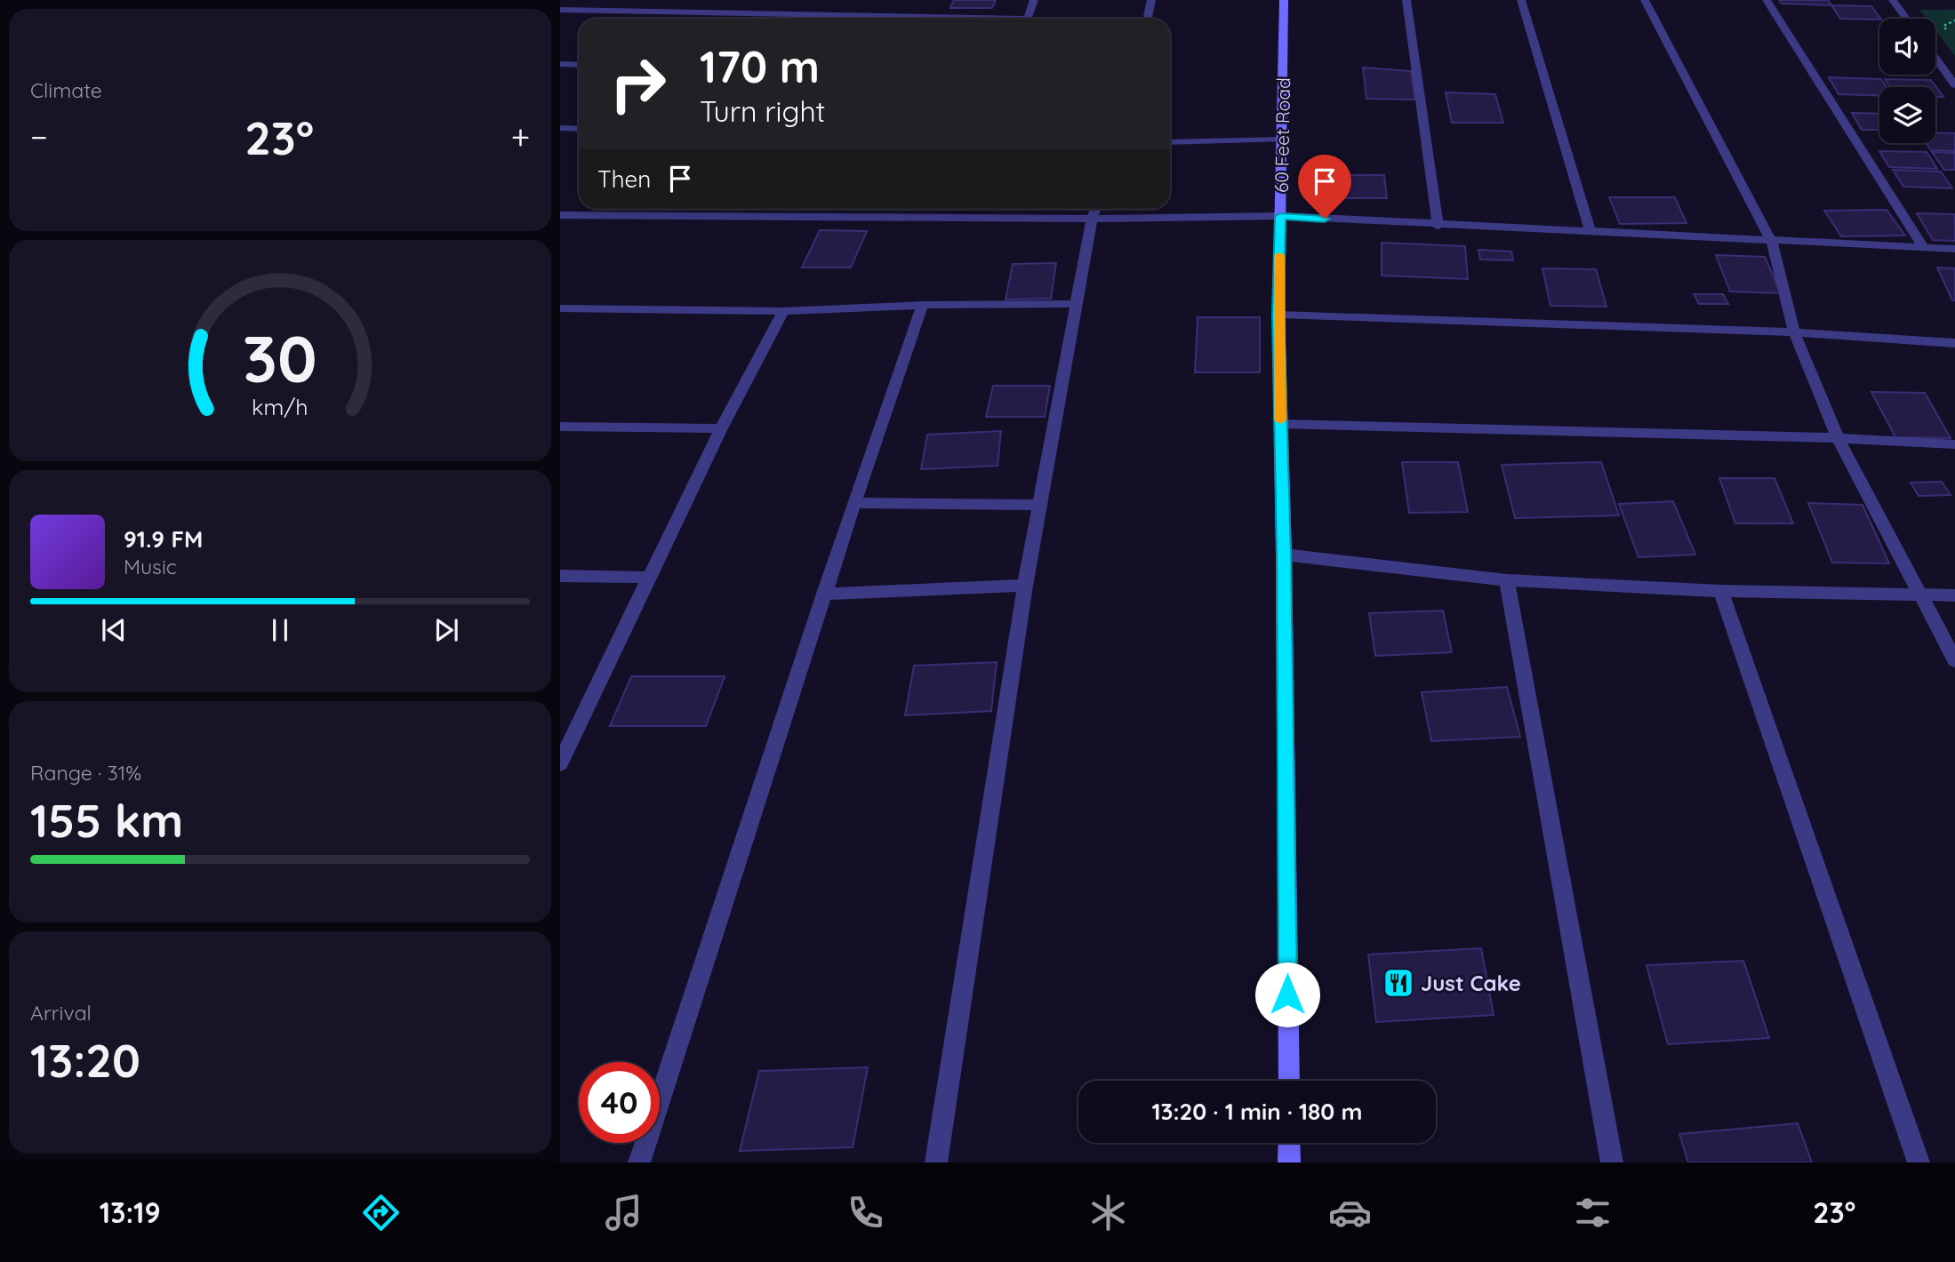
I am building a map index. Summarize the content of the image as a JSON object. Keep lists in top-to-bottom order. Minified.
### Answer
{"streets":{"street":["60 Feet Road"]},"places":{"restaurant":["Just Cake"]},"page":{"tile":["Climate",["Range · 31%","155 km"],["Arrival","13:20"]],"turn":["170 m","Turn right"],"heat":["−","23°","+"],"then":"Then","song":["91.9 FM","Music"],"limit":"40","trip":"13:20 · 1 min · 180 m","tabs":["13:19","23°"],"gauge":["30","km/h"]}}
